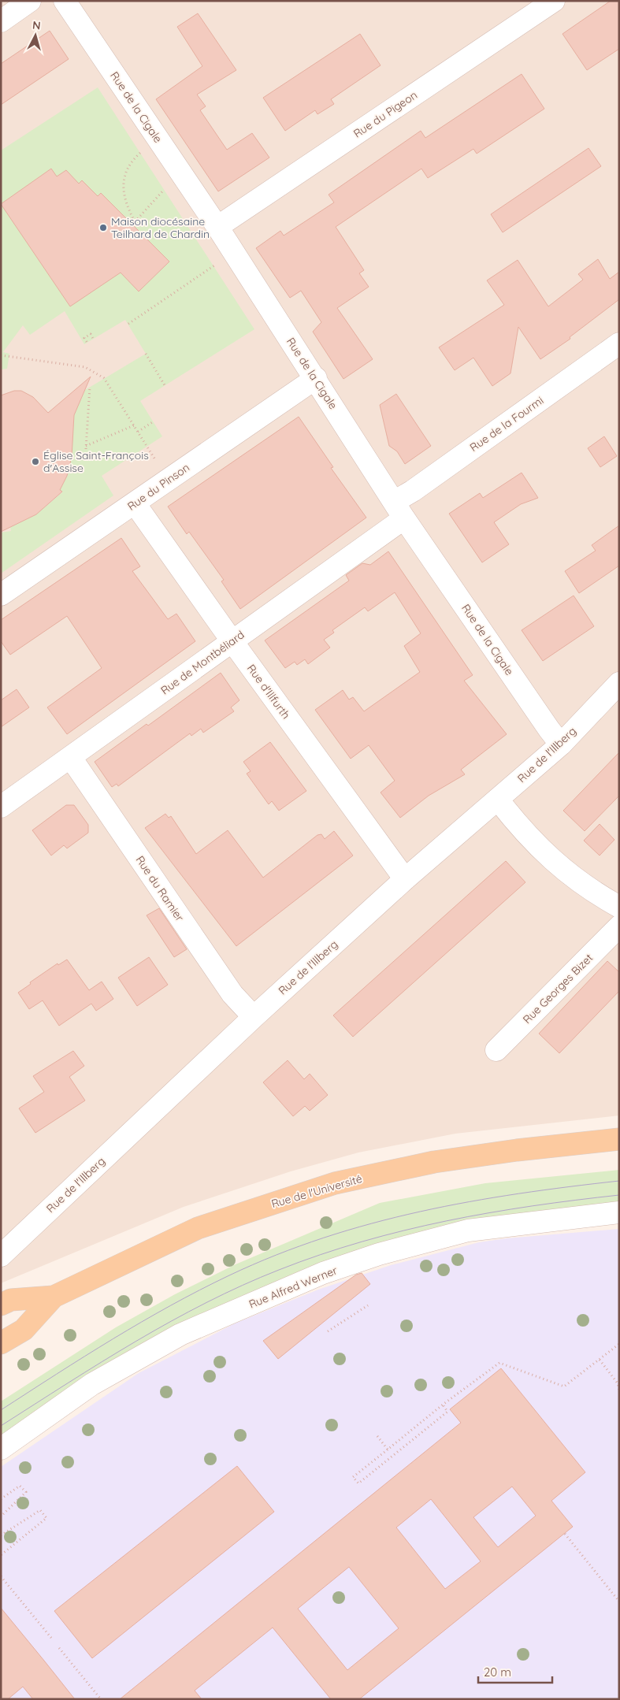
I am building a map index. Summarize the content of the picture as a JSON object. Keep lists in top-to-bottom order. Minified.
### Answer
{"streets":{"main road":["Rue de l'Université"],"street":["Rue de la Cigale","Rue du Pigeon","Rue de la Fourmi","Rue du Pinson","Rue de Montbéliard","Rue d'Illfurth","Rue de l'Illberg","Rue du Ramier","Rue Georges Bizet","Rue Alfred Werner"]},"crossings":[["Rue de la Cigale","Rue du Pigeon"],["Rue de la Cigale","Rue de la Fourmi"],["Rue de la Cigale","Rue du Pinson"],["Rue de la Cigale","Rue de Montbéliard"],["Rue de la Cigale","Rue de l'Illberg"],["Rue de la Fourmi","Rue de Montbéliard"],["Rue du Pinson","Rue d'Illfurth"],["Rue de Montbéliard","Rue d'Illfurth"],["Rue de Montbéliard","Rue du Ramier"],["Rue d'Illfurth","Rue de l'Illberg"],["Rue de l'Illberg","Rue du Ramier"]],"places":["Maison diocésaine Teilhard de Chardin","Église Saint-François d'Assise"],"scale_bar":"20 m","north":"top"}
